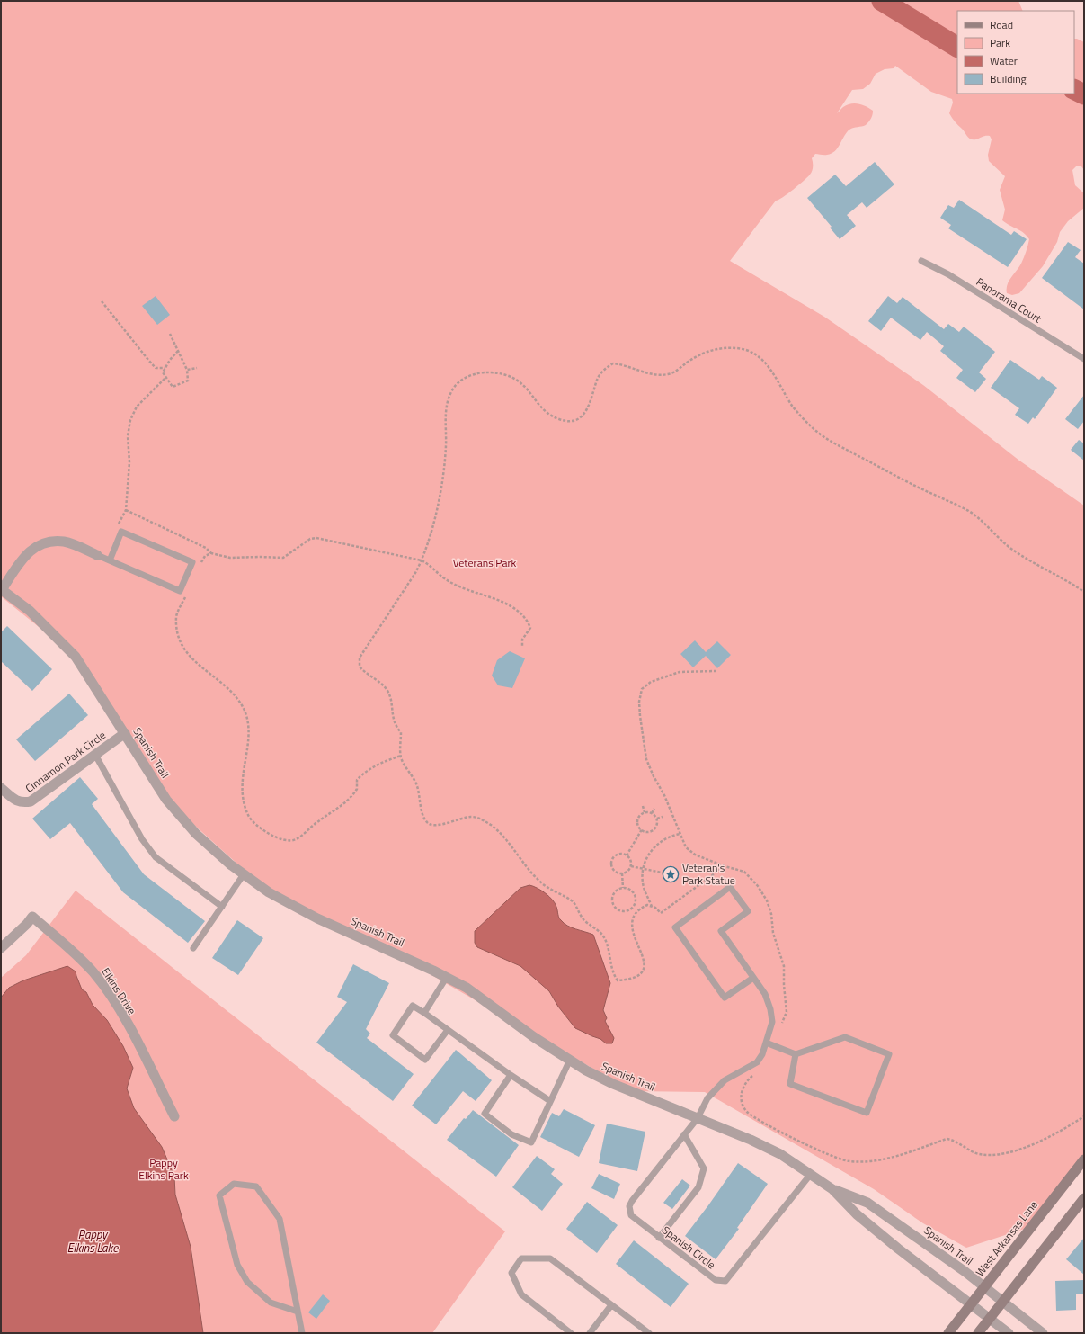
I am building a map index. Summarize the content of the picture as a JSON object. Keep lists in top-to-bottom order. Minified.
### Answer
{"streets":{"main road":["West Arkansas Lane"],"street":["Spanish Trail","Cinnamon Park Circle","Elkins Drive"],"lane":["Panorama Court","Spanish Circle"]},"crossings":[["Spanish Trail","Cinnamon Park Circle"],["Spanish Trail","West Arkansas Lane"],["Spanish Trail","Spanish Circle"]],"water":["Pappy Elkins Lake"],"parks":["Veterans Park","Pappy Elkins Park"],"places":{"place":["Veteran's Park Statue"]},"legend":["Road","Park","Water","Building"]}
